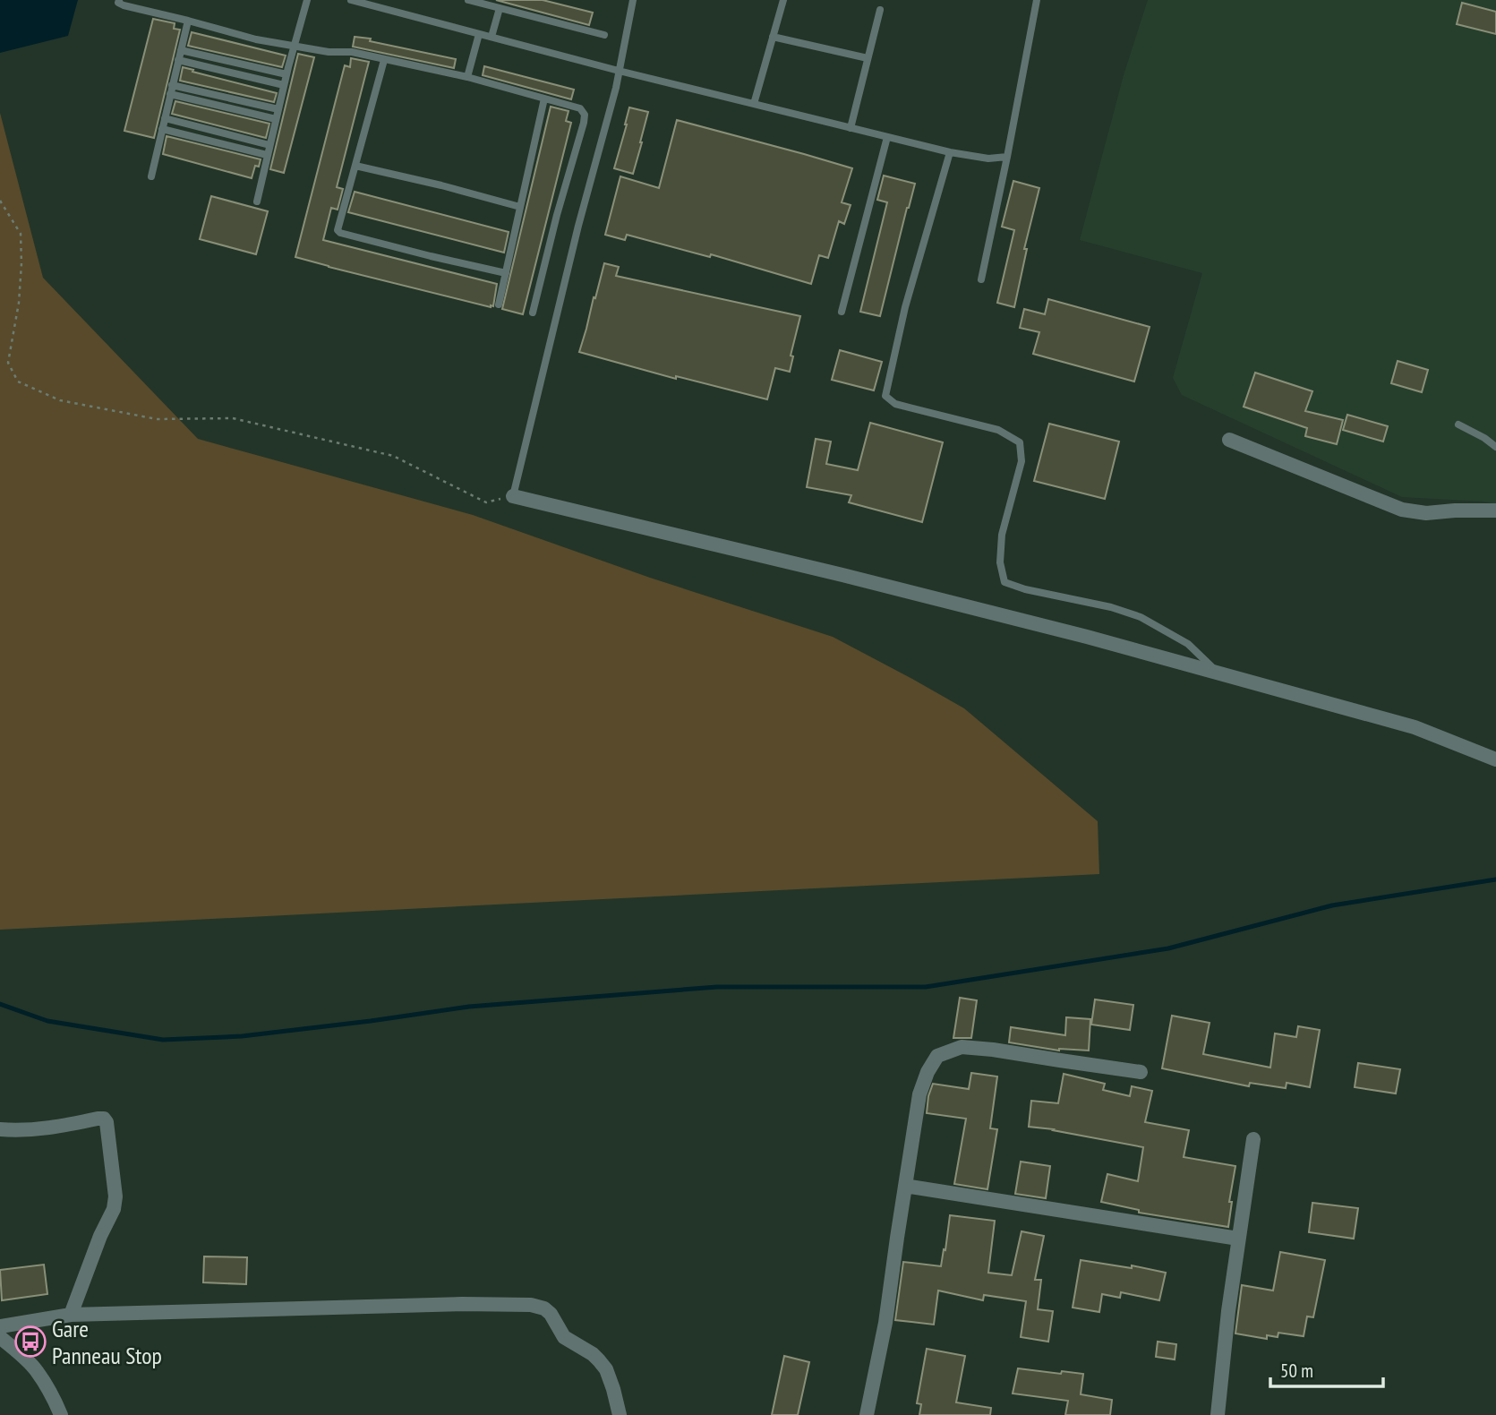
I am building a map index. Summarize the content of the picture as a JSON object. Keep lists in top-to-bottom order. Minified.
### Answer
{"places":{"bus stop":["Gare Panneau Stop"]},"scale_bar":"50 m"}
